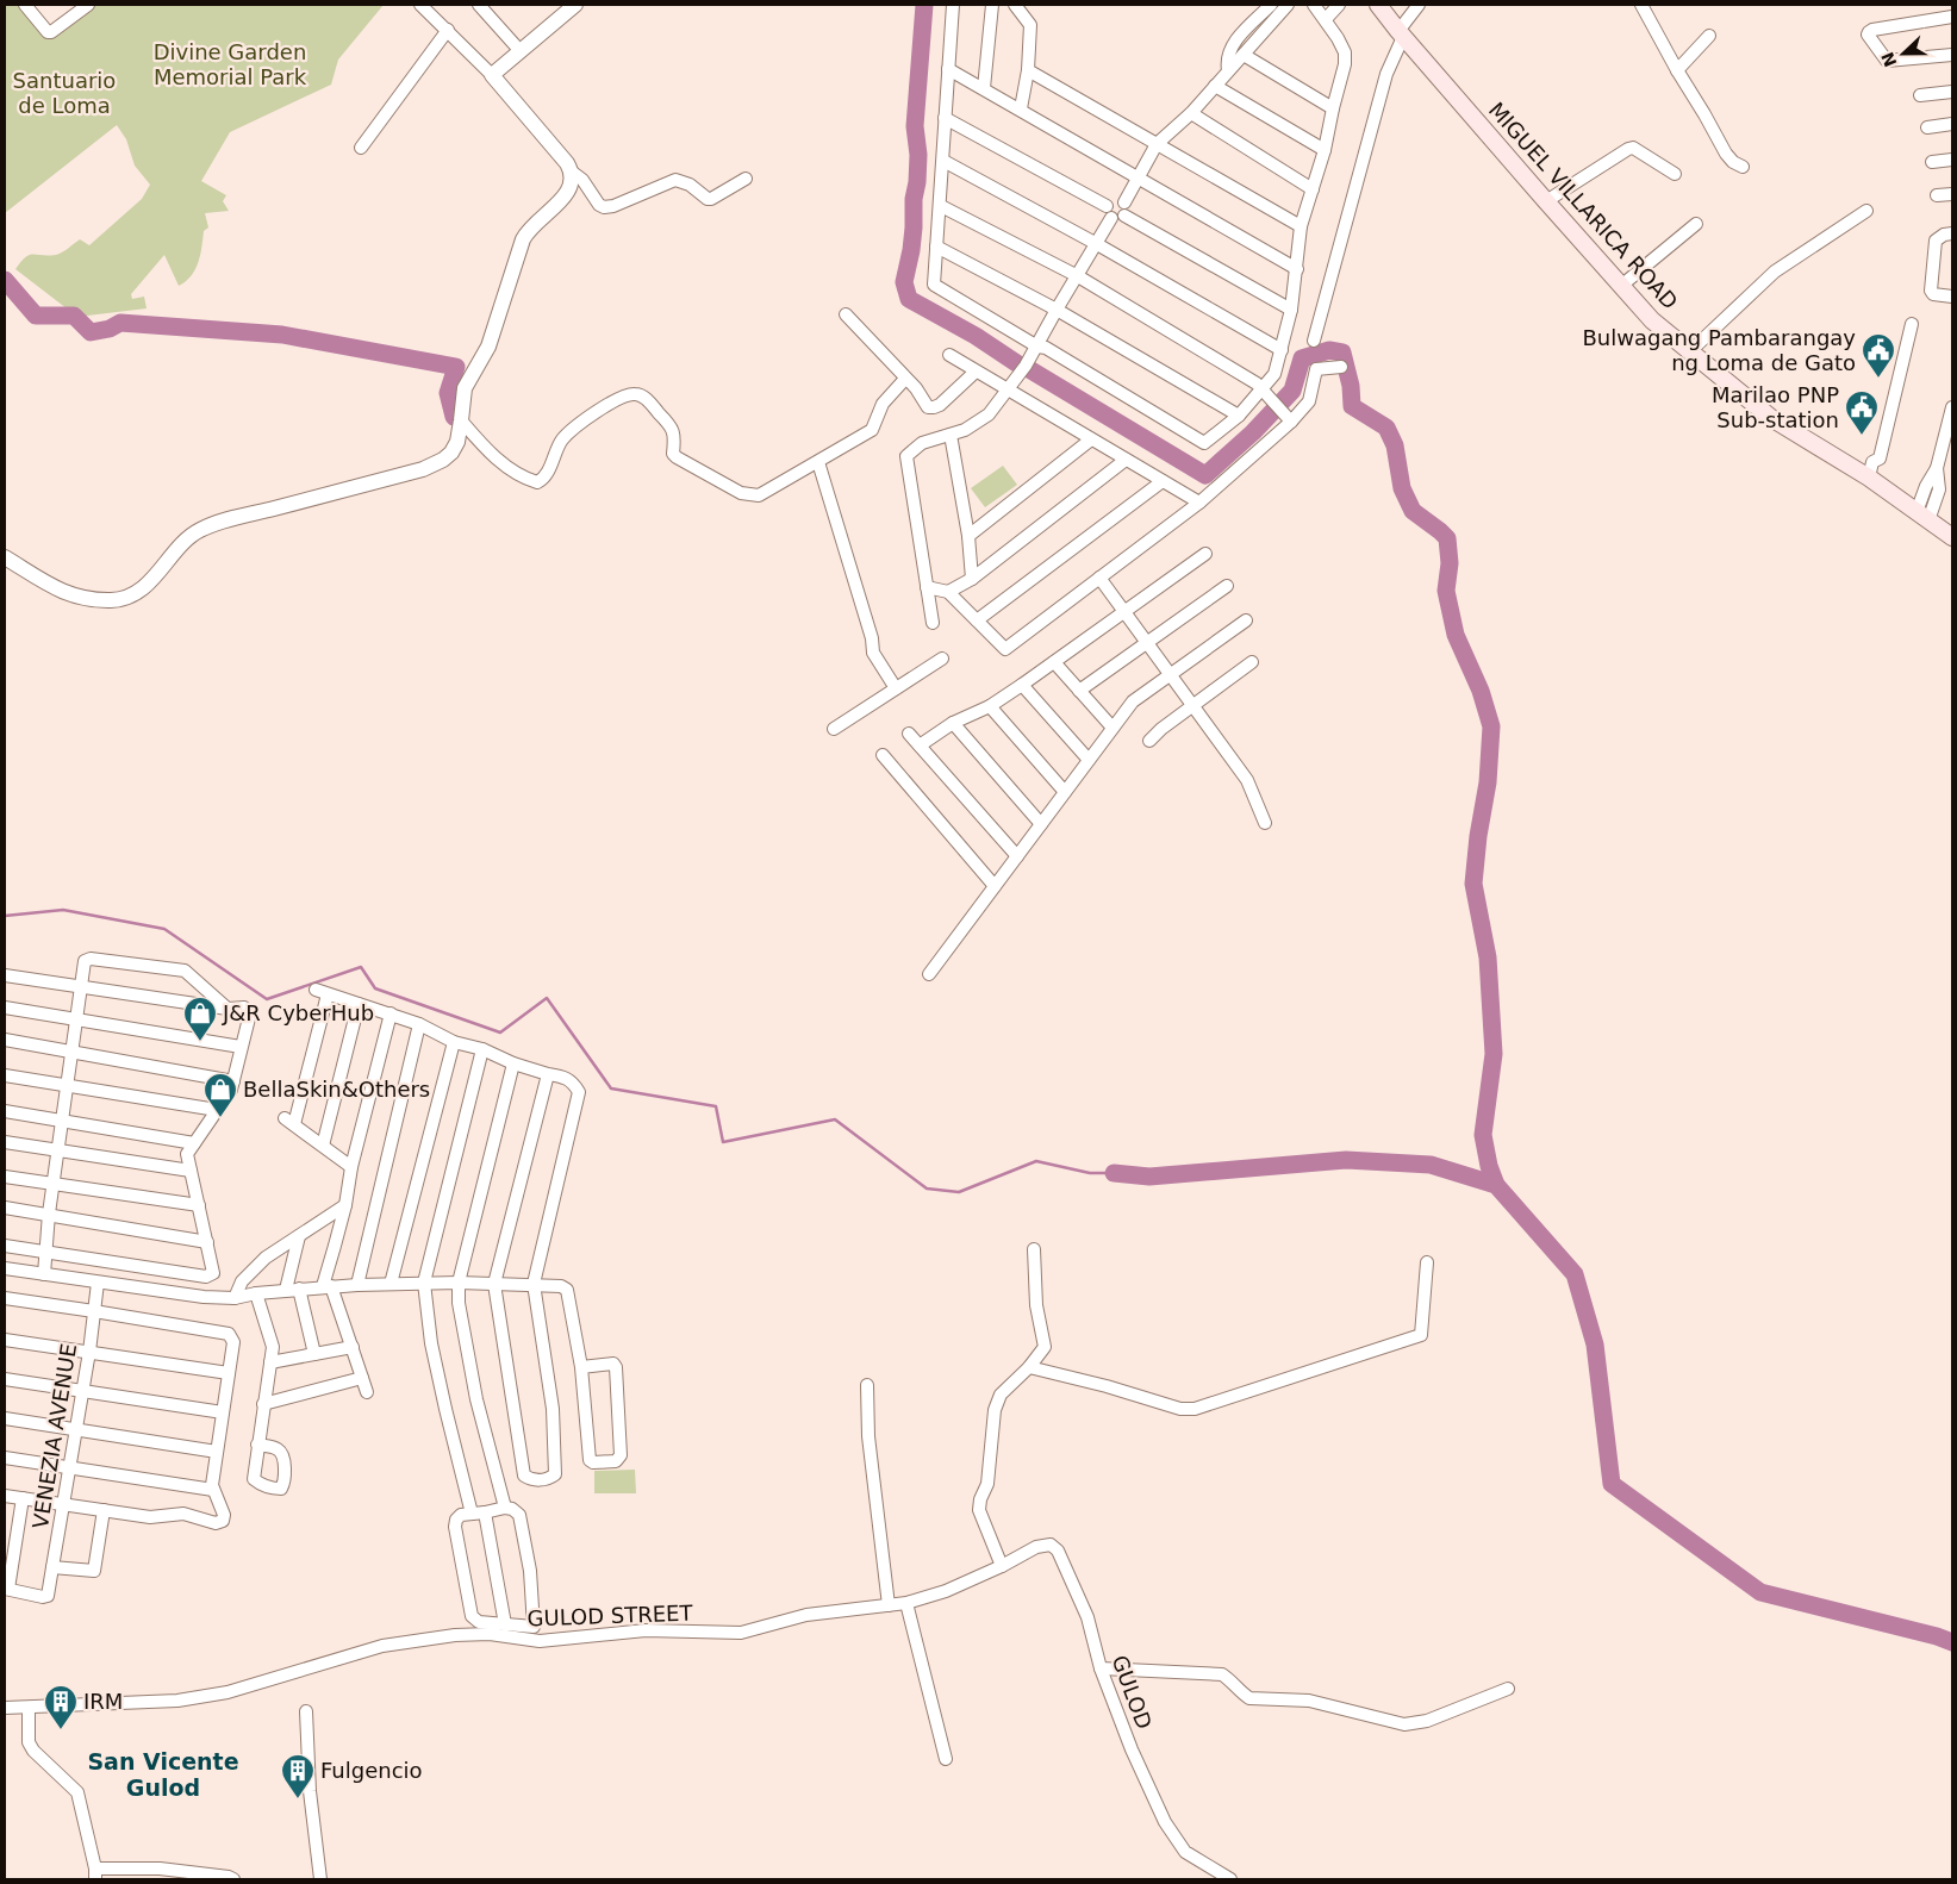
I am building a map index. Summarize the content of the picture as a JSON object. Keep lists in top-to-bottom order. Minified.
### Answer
{"streets":{"main road":["MIGUEL VILLARICA ROAD"],"street":["VENEZIA AVENUE","GULOD STREET","GULOD"]},"crossings":[["GULOD STREET","GULOD"]],"districts":["San Vicente Gulod"],"parks":["Divine Garden Memorial Park","Santuario de Loma"],"places":{"public building":["Bulwagang Pambarangay ng Loma de Gato","Marilao PNP Sub-station"],"shop":["J&R CyberHub","BellaSkin&Others"],"building":["IRM","Fulgencio"]},"north":"left"}
